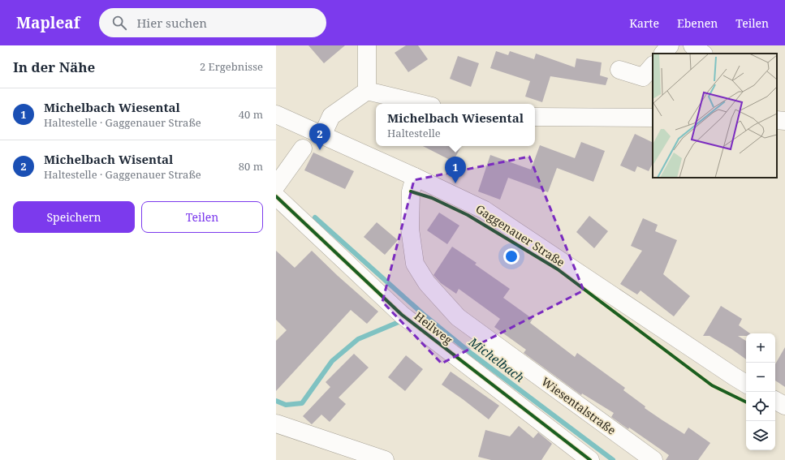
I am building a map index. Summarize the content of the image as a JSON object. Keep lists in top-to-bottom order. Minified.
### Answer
{"streets":{"street":["Gaggenauer Straße","Heilweg","Wiesentalstraße"]},"crossings":[["Gaggenauer Straße","Wiesentalstraße"]],"water":["Michelbach"],"page":{"header":"Mapleaf","search":"Hier suchen","nav":["Karte","Ebenen","Teilen"],"heading":["In der Nähe","2 Ergebnisse"],"list":[{"mark":"1","name":"Michelbach Wiesental","note":"Haltestelle · Gaggenauer Straße","value":"40 m"},{"mark":"2","name":"Michelbach Wisental","note":"Haltestelle · Gaggenauer Straße","value":"80 m"}],"popup":["Michelbach Wiesental","Haltestelle"],"pins":["2","1"],"buttons":["Speichern","Teilen"],"map_buttons":["+","−"]}}
